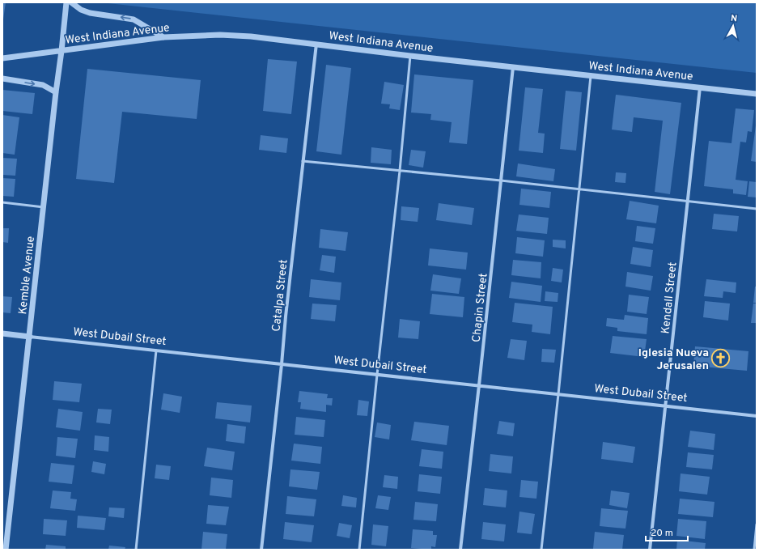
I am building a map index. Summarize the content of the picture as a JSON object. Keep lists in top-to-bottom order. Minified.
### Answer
{"streets":{"street":["West Indiana Avenue","Kemble Avenue","Catalpa Street","Kendall Street","Chapin Street","West Dubail Street"]},"crossings":[["West Indiana Avenue","Kemble Avenue"],["West Indiana Avenue","Catalpa Street"],["West Indiana Avenue","Kendall Street"],["West Indiana Avenue","Chapin Street"],["Kemble Avenue","West Dubail Street"],["Catalpa Street","West Dubail Street"],["Kendall Street","West Dubail Street"],["Chapin Street","West Dubail Street"]],"places":{"church":["Iglesia Nueva Jerusalen"]},"scale_bar":"20 m","north":"top"}
